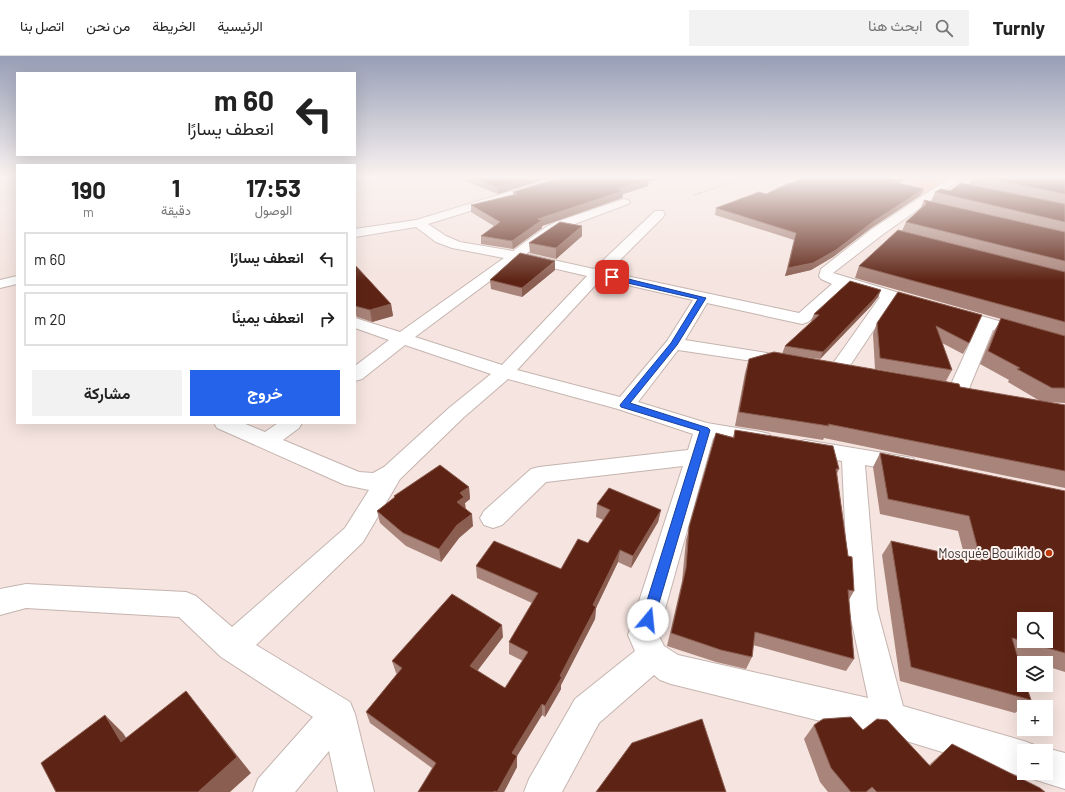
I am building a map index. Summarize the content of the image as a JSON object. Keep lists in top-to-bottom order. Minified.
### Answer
{"places":["Mosquée Bouikido"],"page":{"header":"Turnly","search":"ابحث هنا","nav":["الرئيسية","الخريطة","من نحن","اتصل بنا"],"turn":["60 m","انعطف يسارًا"],"eta":["17:53","الوصول","1","دقيقة","190","m"],"list":[{"name":"انعطف يسارًا","value":"60 m"},{"name":"انعطف يمينًا","value":"20 m"}],"buttons":["خروج","مشاركة"],"map_buttons":["+","−"]}}
